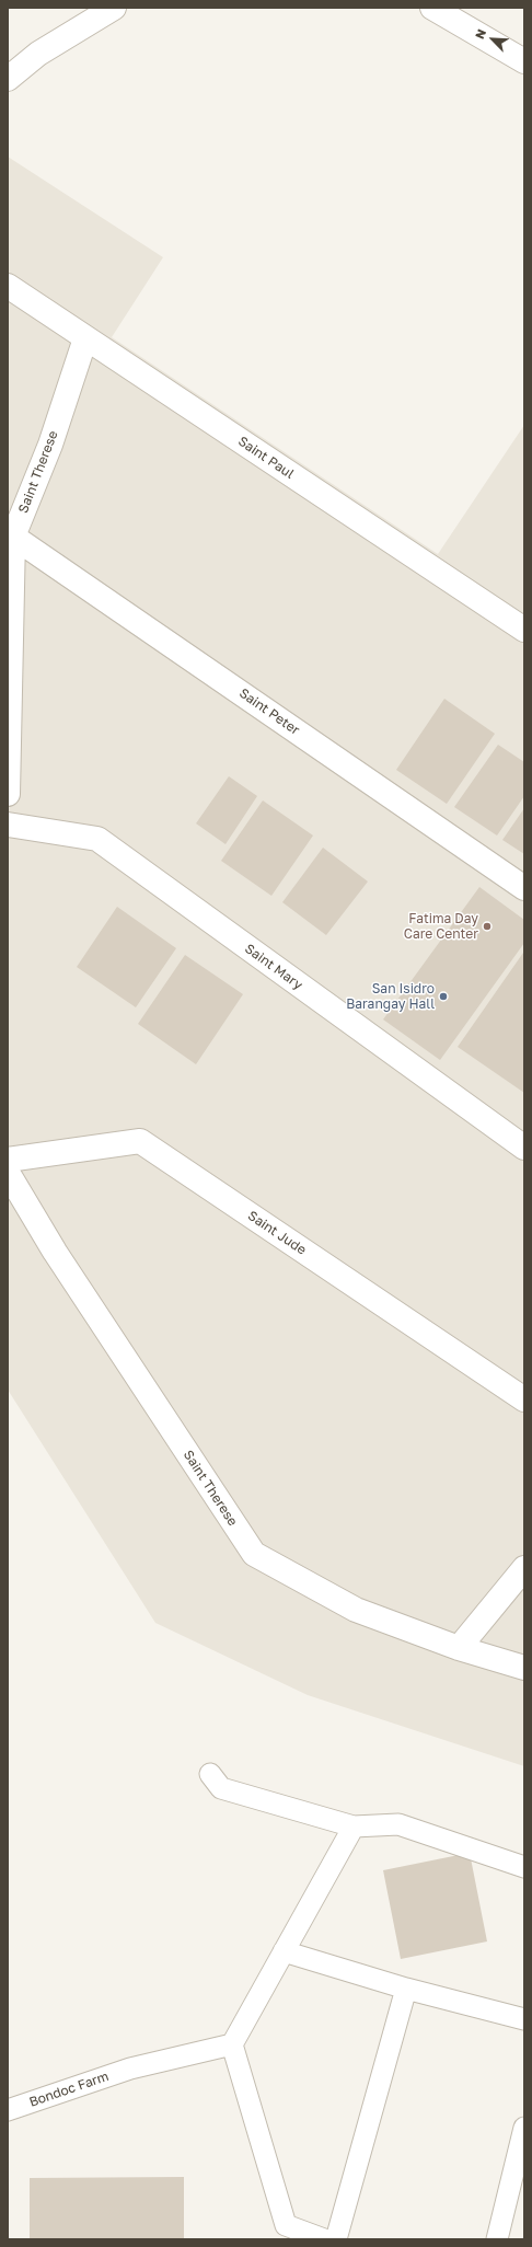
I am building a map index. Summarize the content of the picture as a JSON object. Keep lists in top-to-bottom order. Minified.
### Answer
{"streets":{"street":["Saint Paul","Saint Therese","Saint Peter","Saint Mary","Saint Jude"],"lane":["Bondoc Farm"]},"crossings":[["Saint Paul","Saint Therese"],["Saint Therese","Saint Peter"]],"places":["Fatima Day Care Center","San Isidro Barangay Hall"],"north":"top left"}
